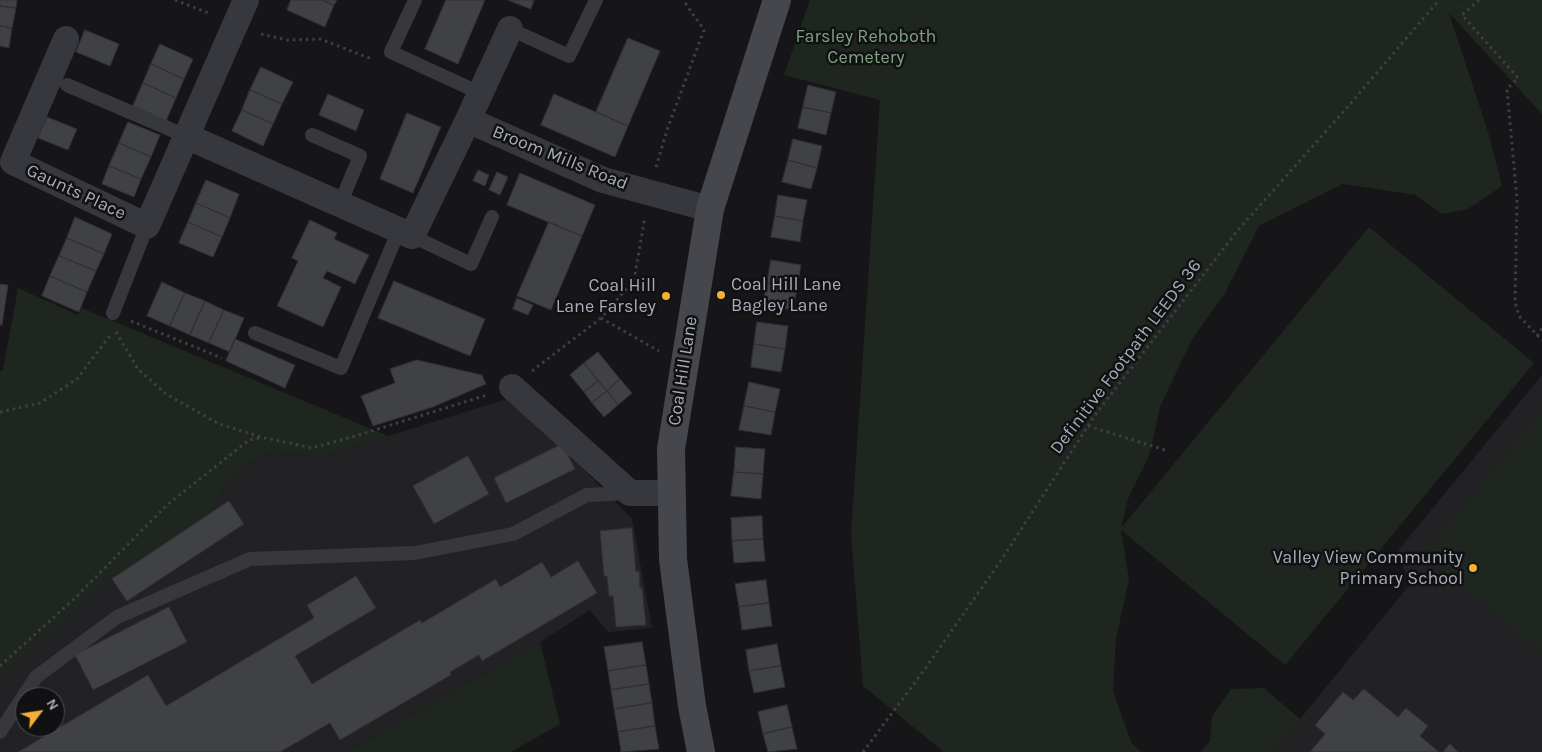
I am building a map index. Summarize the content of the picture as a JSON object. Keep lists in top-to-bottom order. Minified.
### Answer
{"streets":{"street":["Broom Mills Road","Gaunts Place","Coal Hill Lane"],"path":["Definitive Footpath LEEDS 36"]},"crossings":[["Broom Mills Road","Coal Hill Lane"]],"parks":["Farsley Rehoboth Cemetery"],"places":["Coal Hill Lane Bagley Lane","Coal Hill Lane Farsley","Valley View Community Primary School"],"north":"top right"}
